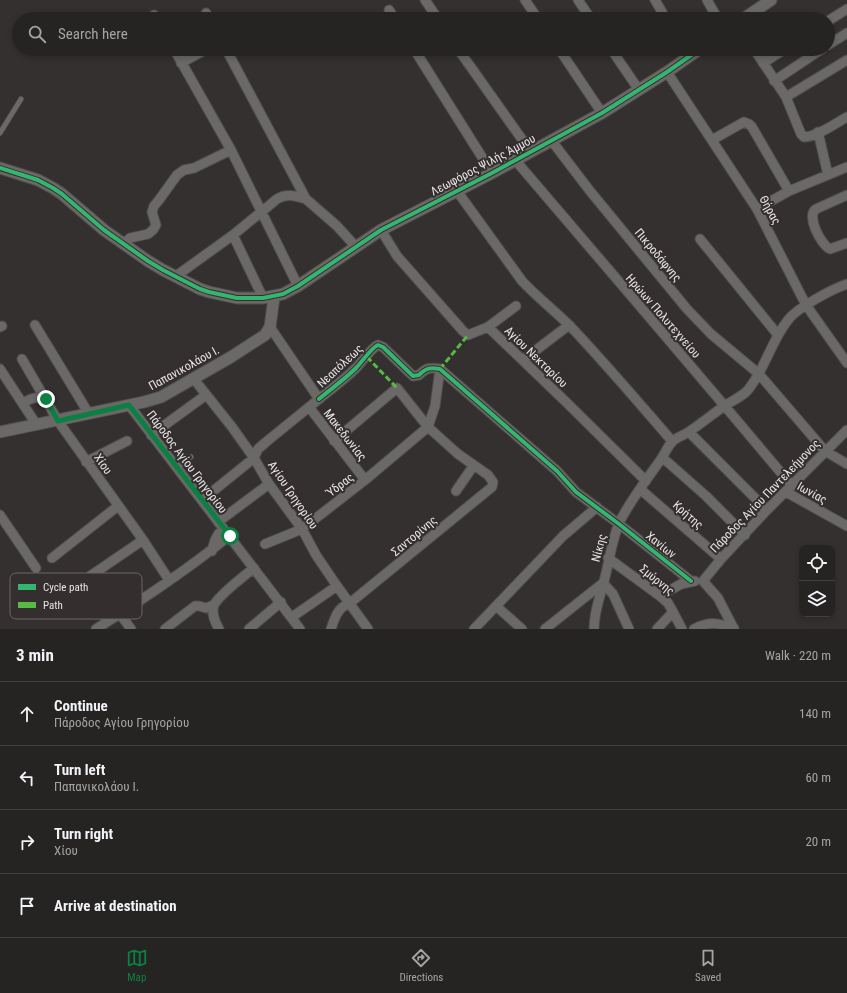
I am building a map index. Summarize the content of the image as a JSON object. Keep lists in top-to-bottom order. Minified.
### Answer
{"streets":{"street":["Λεωφόρος Ψιλής Άμμου","Θήρας","Πικροδάφνης","Ηρώων Πολυτεχνείου","Αγίου Νεκταρίου","Νεαπόλεως","Παπανικολάου Ι.","Μακεδωνίας","Πάροδος Αγίου Γρηγορίου","Χίου","Ύδρας","Ιωνίας","Αγίου Γρηγορίου","Πάροδος Αγίου Παντελεήμονος","Κρήτης","Σαντορίνης","Χανίων","Νίκης","Σμύρνης"]},"crossings":[["Λεωφόρος Ψιλής Άμμου","Θήρας"],["Λεωφόρος Ψιλής Άμμου","Πικροδάφνης"],["Λεωφόρος Ψιλής Άμμου","Ηρώων Πολυτεχνείου"],["Λεωφόρος Ψιλής Άμμου","Αγίου Νεκταρίου"],["Πικροδάφνης","Πάροδος Αγίου Παντελεήμονος"],["Ηρώων Πολυτεχνείου","Ιωνίας"],["Ηρώων Πολυτεχνείου","Πάροδος Αγίου Παντελεήμονος"],["Αγίου Νεκταρίου","Νίκης"],["Νεαπόλεως","Μακεδωνίας"],["Νεαπόλεως","Χανίων"],["Παπανικολάου Ι.","Μακεδωνίας"],["Παπανικολάου Ι.","Πάροδος Αγίου Γρηγορίου"],["Παπανικολάου Ι.","Χίου"],["Παπανικολάου Ι.","Αγίου Γρηγορίου"],["Μακεδωνίας","Ύδρας"],["Ύδρας","Αγίου Γρηγορίου"],["Ιωνίας","Πάροδος Αγίου Παντελεήμονος"],["Αγίου Γρηγορίου","Σαντορίνης"],["Πάροδος Αγίου Παντελεήμονος","Κρήτης"],["Κρήτης","Νίκης"],["Χανίων","Νίκης"],["Νίκης","Σμύρνης"]],"legend":["Cycle path","Path"],"page":{"search":"Search here","heading":["3 min","Walk · 220 m"],"list":[["Continue","Πάροδος Αγίου Γρηγορίου","140 m"],["Turn left","Παπανικολάου Ι.","60 m"],["Turn right","Χίου","20 m"],"Arrive at destination"],"nav":["Map","Directions","Saved"]}}
